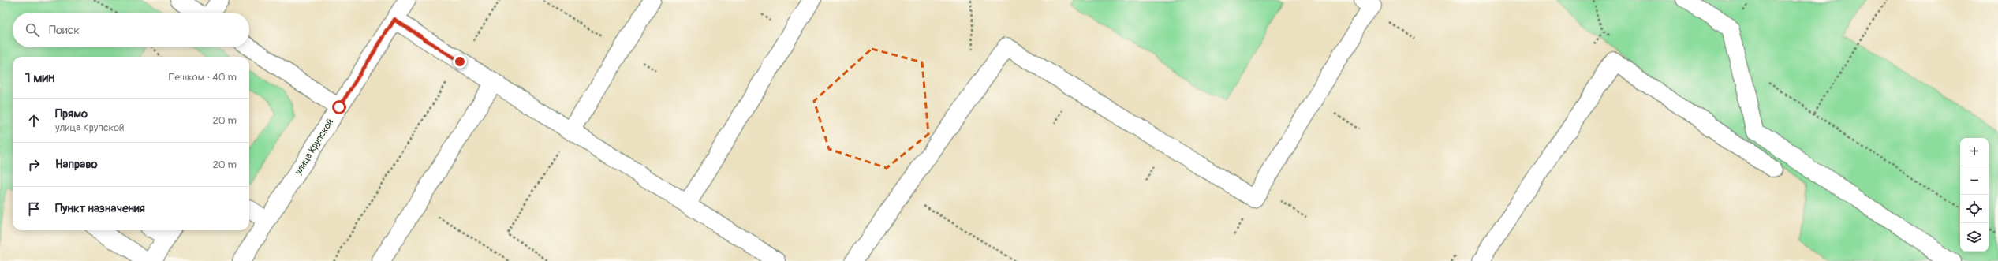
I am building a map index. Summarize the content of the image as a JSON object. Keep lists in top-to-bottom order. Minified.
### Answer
{"streets":{"street":["улица Крупской"]},"page":{"search":"Поиск","heading":["1 мин","Пешком · 40 m"],"list":[["Прямо","улица Крупской","20 m"],["Направо","20 m"],"Пункт назначения"],"map_buttons":["+","−"]}}
